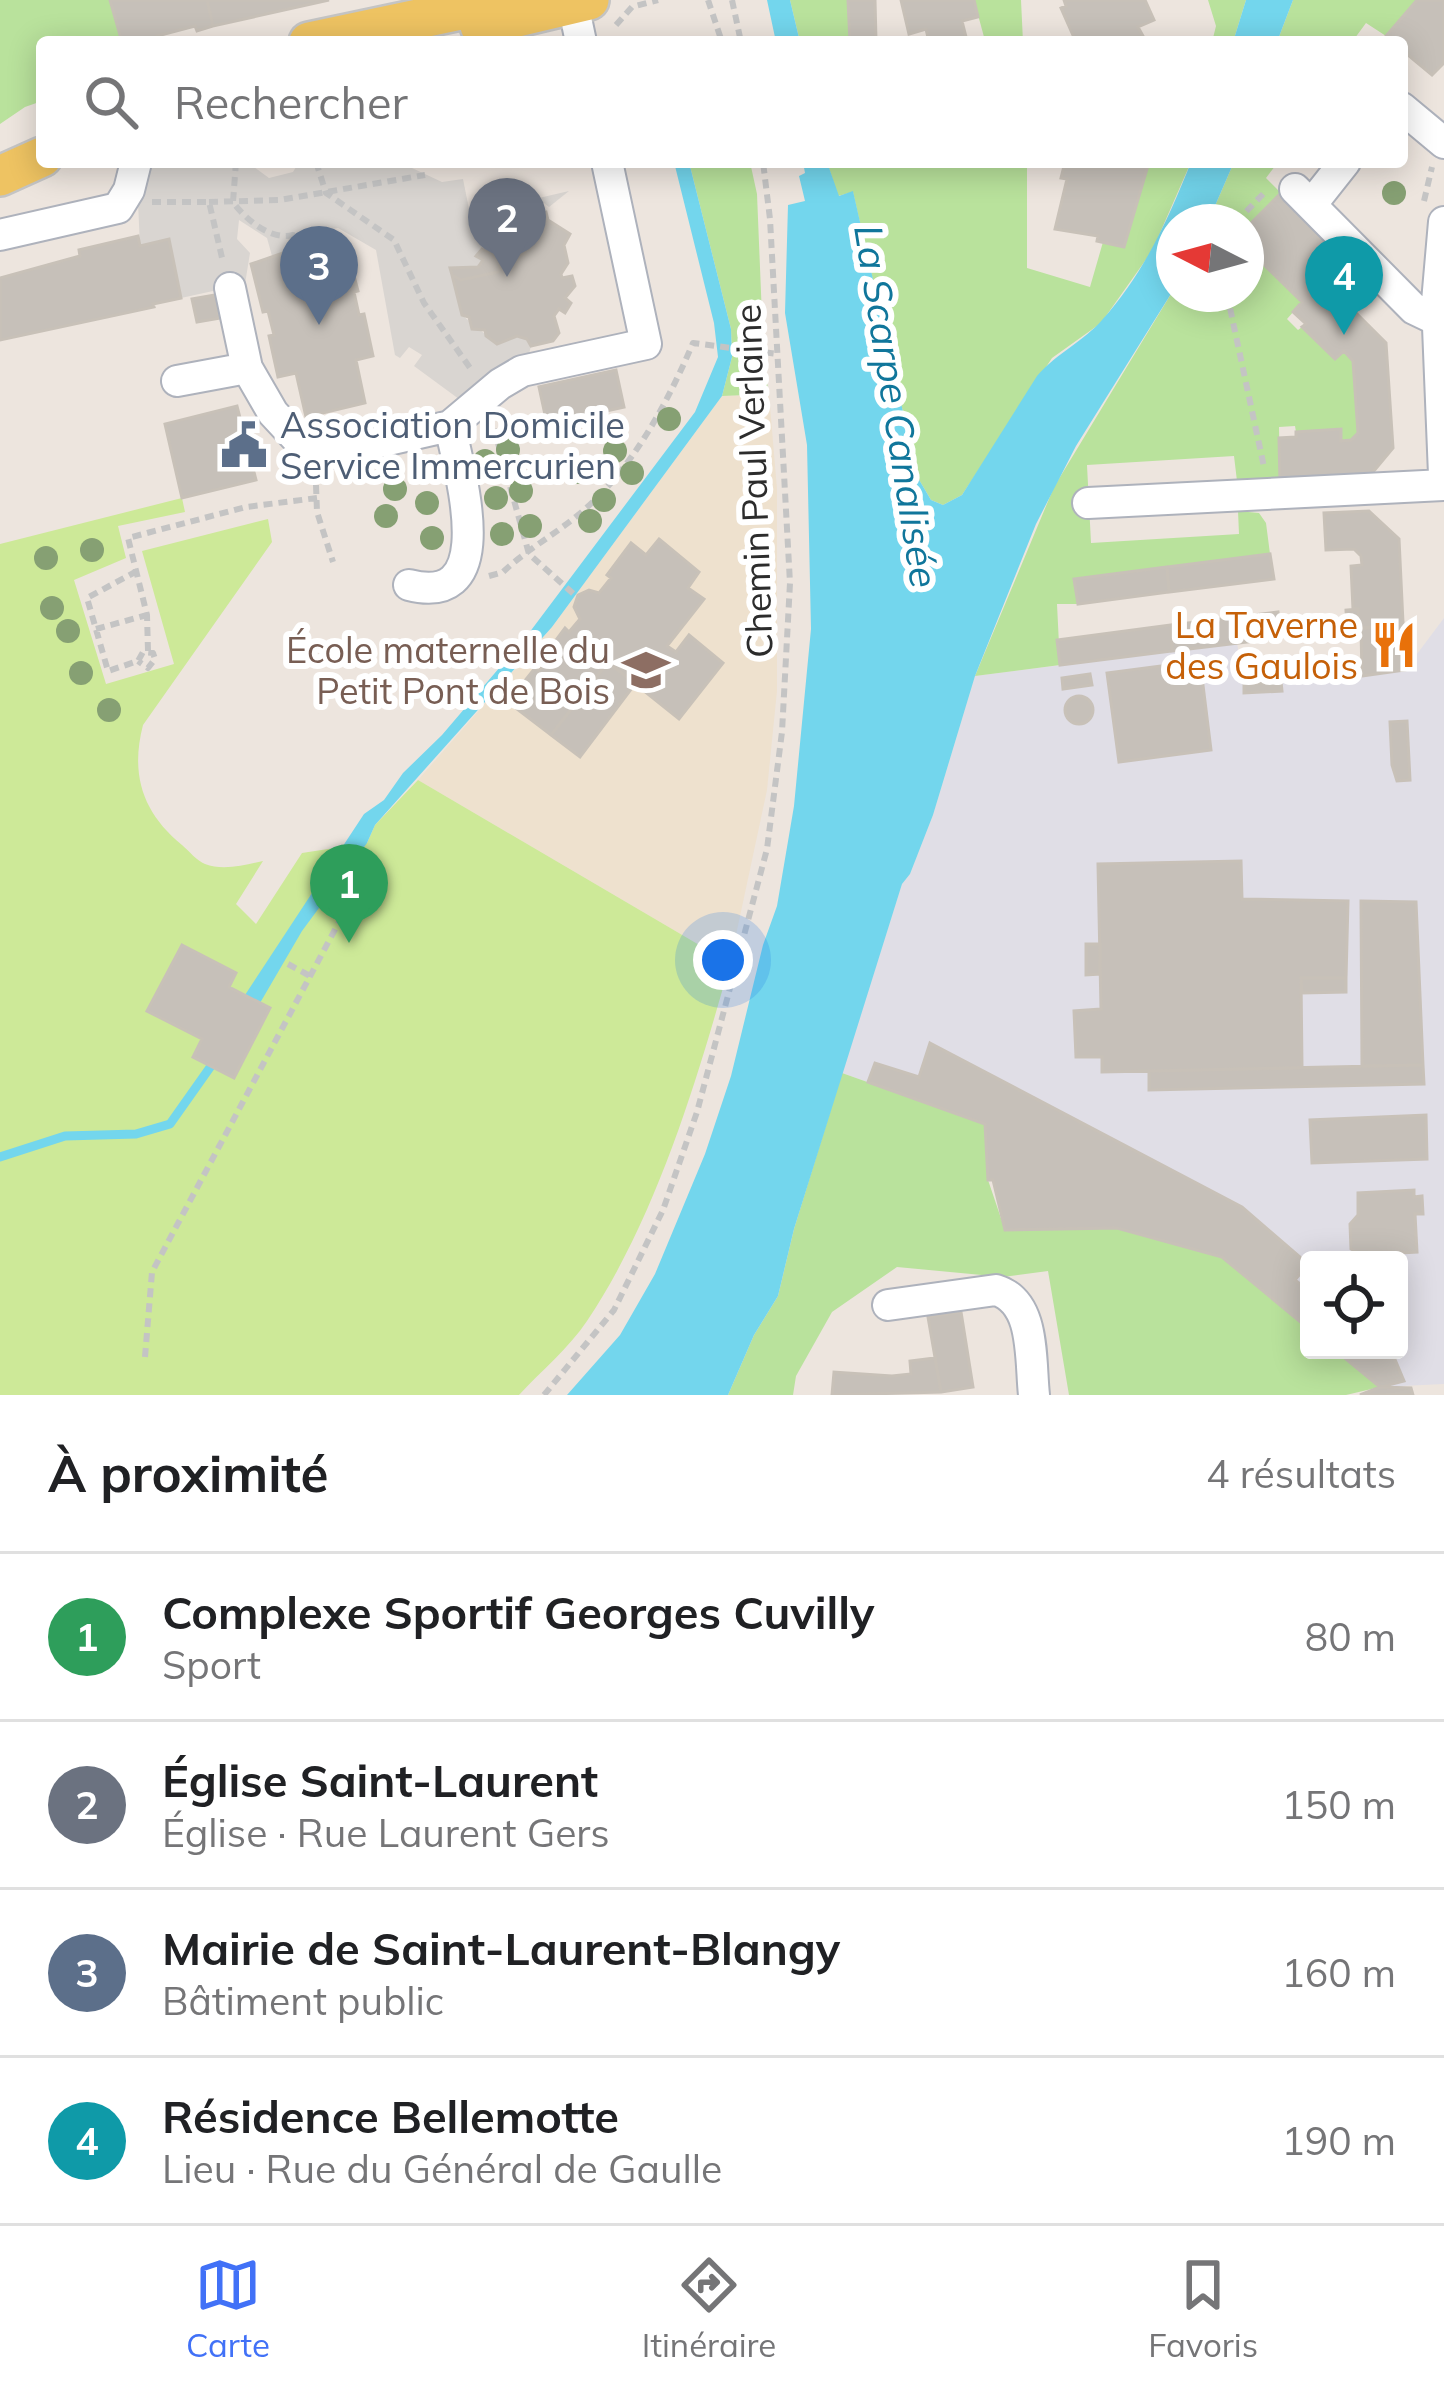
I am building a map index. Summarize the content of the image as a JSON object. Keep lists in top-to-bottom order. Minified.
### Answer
{"streets":{"path":["Chemin Paul Verlaine"]},"water":["La Scarpe Canalisée"],"places":{"public building":["Association Domicile Service Immercurien"],"restaurant":["La Taverne des Gaulois"],"school or university":["École maternelle du Petit Pont de Bois"]},"north":"left","page":{"search":"Rechercher","pins":["2","3","4","1"],"heading":["À proximité","4 résultats"],"list":[{"mark":"1","name":"Complexe Sportif Georges Cuvilly","note":"Sport","value":"80 m"},{"mark":"2","name":"Église Saint-Laurent","note":"Église · Rue Laurent Gers","value":"150 m"},{"mark":"3","name":"Mairie de Saint-Laurent-Blangy","note":"Bâtiment public","value":"160 m"},{"mark":"4","name":"Résidence Bellemotte","note":"Lieu · Rue du Général de Gaulle","value":"190 m"}],"nav":["Carte","Itinéraire","Favoris"]}}
